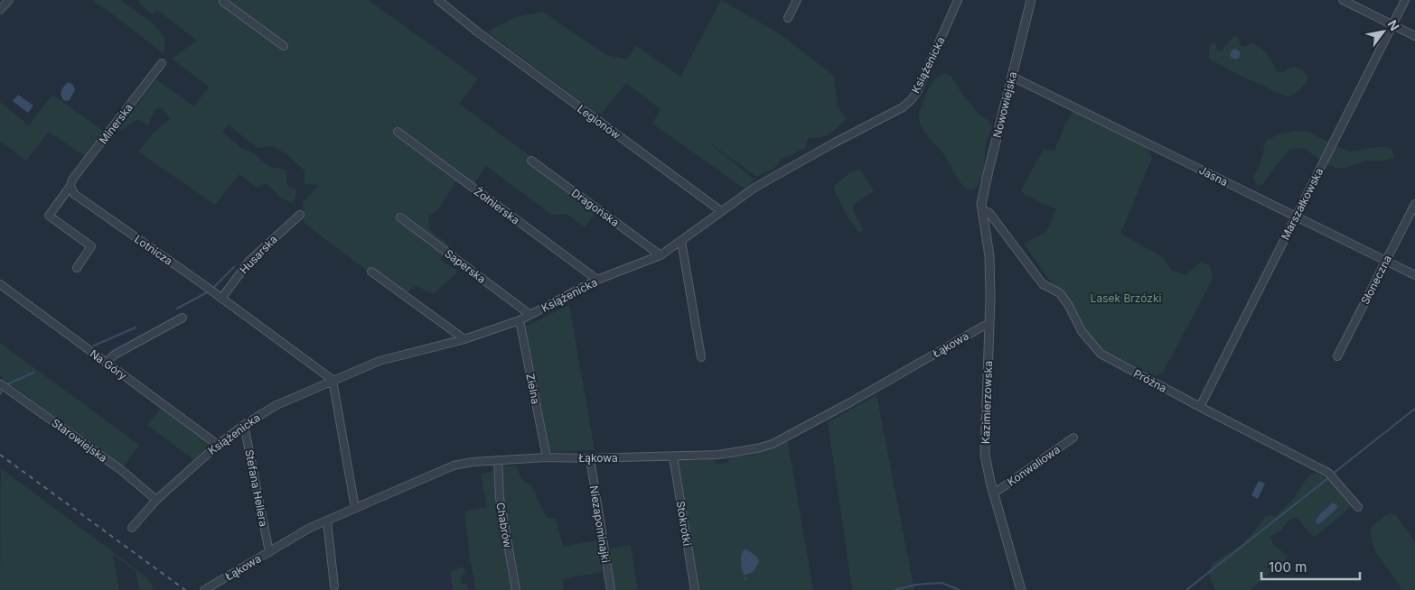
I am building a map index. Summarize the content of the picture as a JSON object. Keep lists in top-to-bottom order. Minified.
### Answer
{"streets":{"street":["Książenicka","Nowowiejska","Legionów","Minerska","Jasna","Marszałkowska","Żołnierska","Dragońska","Lotnicza","Husarska","Saperska","Słoneczna","Łąkowa","Na Góry","Próżna","Zielna","Kazimierzowska","Starowiejska","Konwaliowa","Stefana Hellera","Stokrotki","Niezapominajki","Chabrów"]},"crossings":[["Książenicka","Legionów"],["Książenicka","Żołnierska"],["Książenicka","Dragońska"],["Książenicka","Lotnicza"],["Książenicka","Saperska"],["Książenicka","Na Góry"],["Książenicka","Zielna"],["Książenicka","Starowiejska"],["Książenicka","Stefana Hellera"],["Nowowiejska","Jasna"],["Nowowiejska","Próżna"],["Nowowiejska","Kazimierzowska"],["Minerska","Lotnicza"],["Jasna","Marszałkowska"],["Jasna","Słoneczna"],["Marszałkowska","Próżna"],["Lotnicza","Husarska"],["Łąkowa","Zielna"],["Łąkowa","Kazimierzowska"],["Łąkowa","Stefana Hellera"],["Łąkowa","Stokrotki"],["Łąkowa","Niezapominajki"],["Łąkowa","Chabrów"],["Próżna","Kazimierzowska"],["Kazimierzowska","Konwaliowa"]],"parks":["Lasek Brzózki"],"scale_bar":"100 m","north":"top right"}
